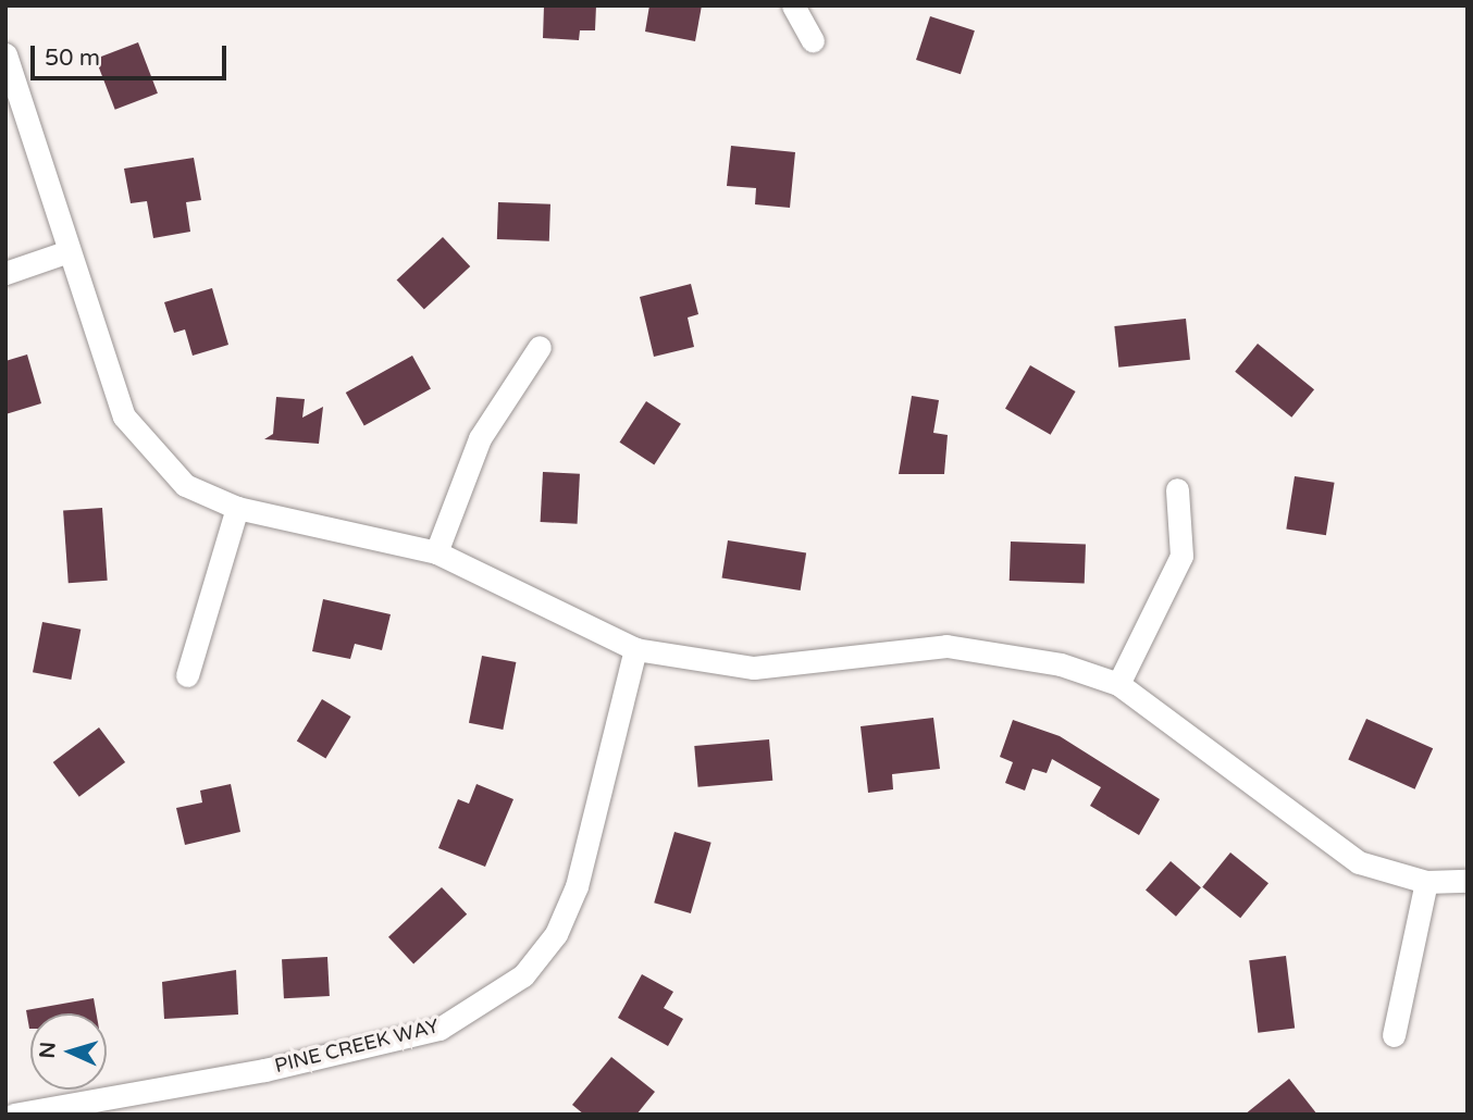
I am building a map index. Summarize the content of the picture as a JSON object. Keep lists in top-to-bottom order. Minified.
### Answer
{"streets":{"street":["PINE CREEK WAY"]},"scale_bar":"50 m","north":"left"}
